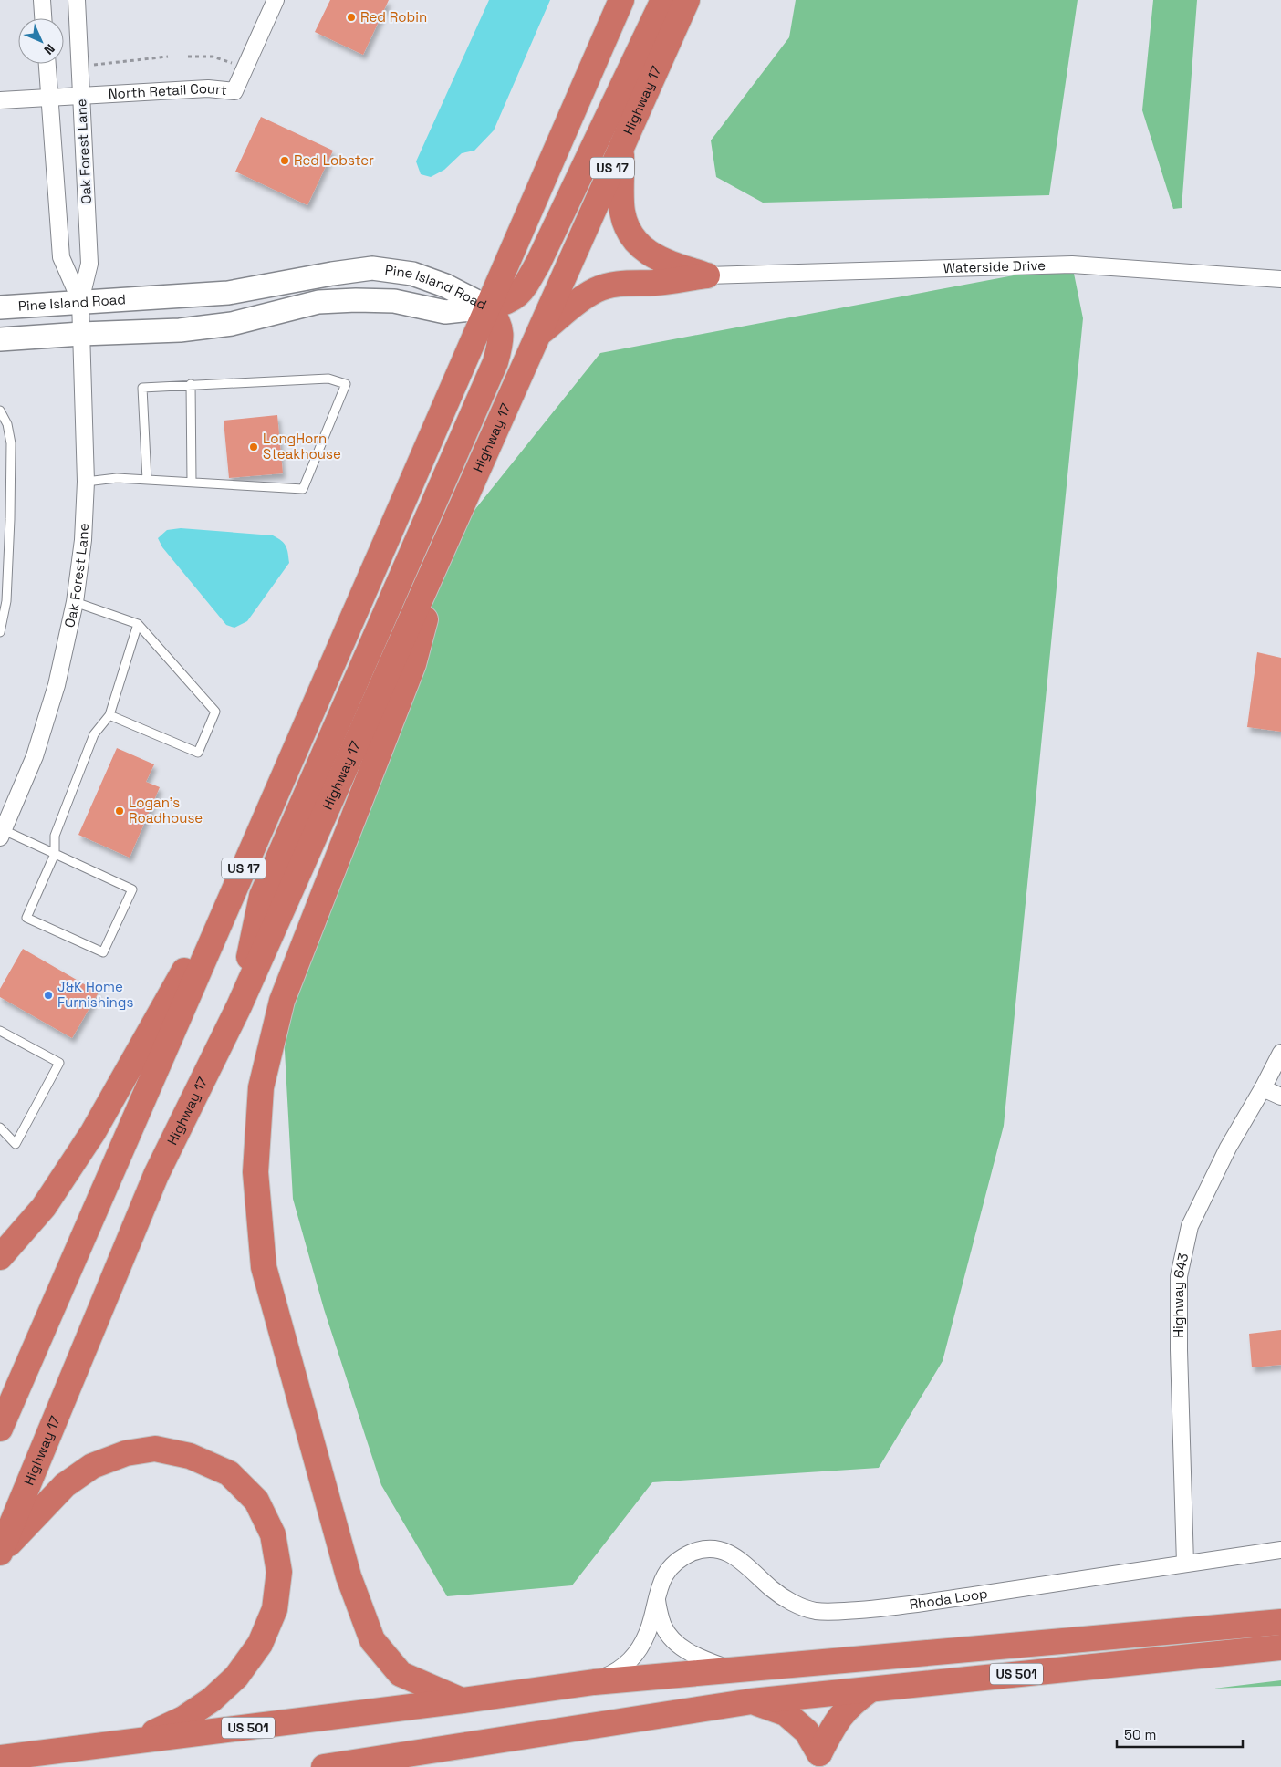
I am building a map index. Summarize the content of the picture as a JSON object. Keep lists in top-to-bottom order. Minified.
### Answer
{"streets":{"highway":["Highway 17","US 17","US 501"],"street":["North Retail Court","Oak Forest Lane","Waterside Drive","Pine Island Road","Highway 643","Rhoda Loop"]},"crossings":[["North Retail Court","Oak Forest Lane"],["Oak Forest Lane","Pine Island Road"],["US 17","Pine Island Road"],["Highway 643","Rhoda Loop"],["Rhoda Loop","US 501"]],"places":["Red Robin","Red Lobster","LongHorn Steakhouse","Logan's Roadhouse","J&K Home Furnishings"],"scale_bar":"50 m","north":"bottom right"}
